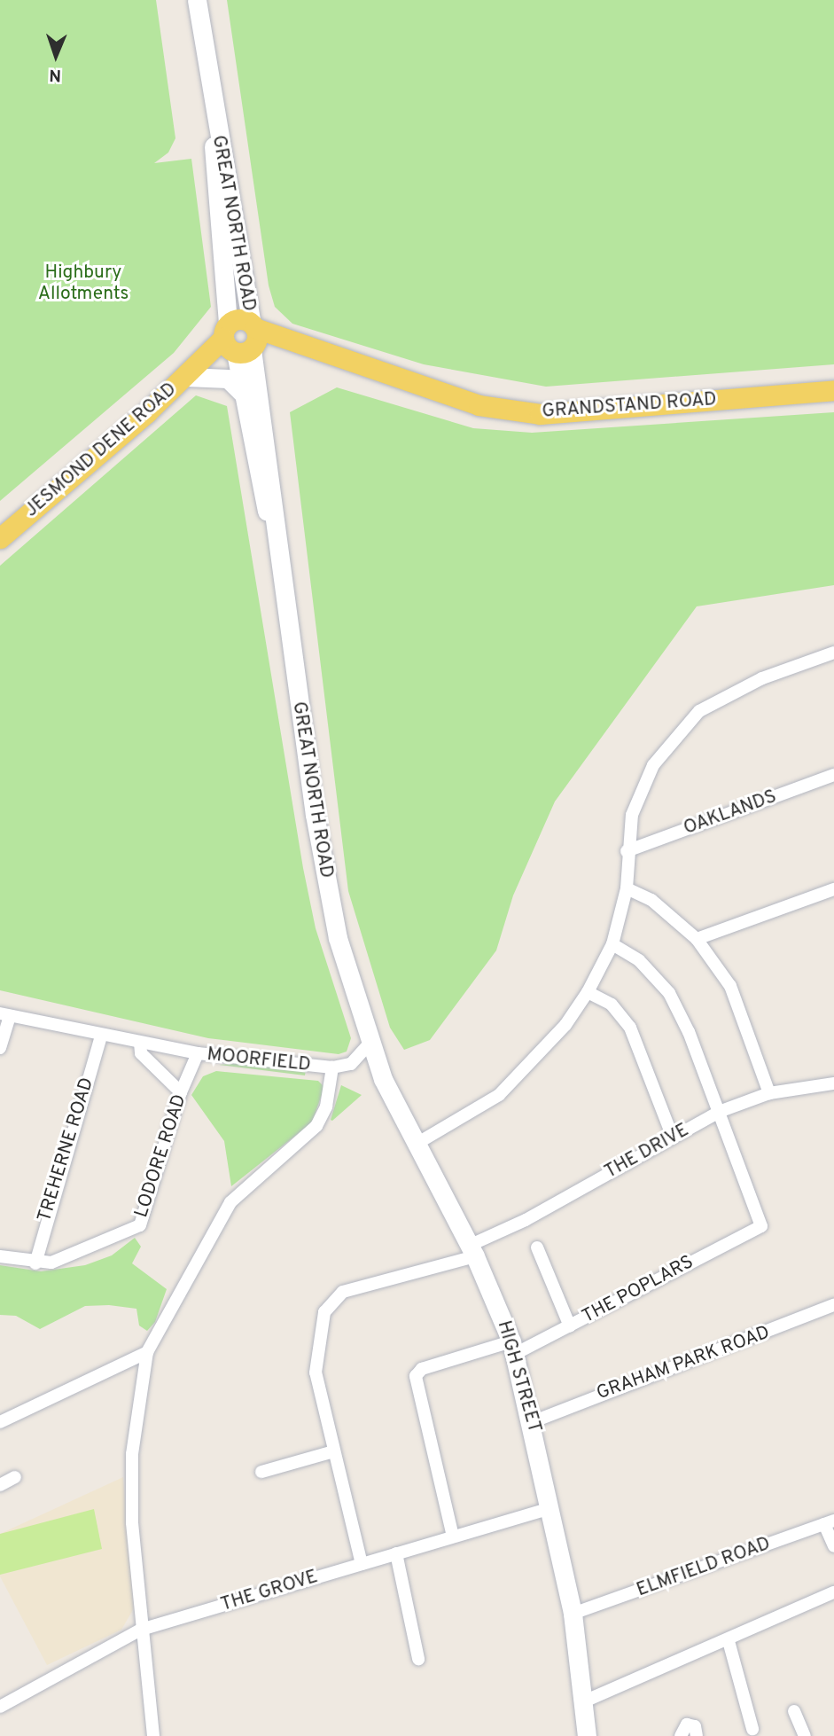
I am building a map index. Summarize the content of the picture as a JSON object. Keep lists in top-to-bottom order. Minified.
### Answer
{"streets":{"main road":["GREAT NORTH ROAD","GRANDSTAND ROAD","JESMOND DENE ROAD","HIGH STREET"],"street":["OAKLANDS","MOORFIELD","TREHERNE ROAD","THE DRIVE","LODORE ROAD","THE POPLARS","GRAHAM PARK ROAD","ELMFIELD ROAD","THE GROVE"]},"crossings":[["GREAT NORTH ROAD","GRANDSTAND ROAD"],["GREAT NORTH ROAD","JESMOND DENE ROAD"],["GREAT NORTH ROAD","MOORFIELD"],["GREAT NORTH ROAD","HIGH STREET"],["GRANDSTAND ROAD","JESMOND DENE ROAD"],["MOORFIELD","TREHERNE ROAD"],["MOORFIELD","LODORE ROAD"],["MOORFIELD","HIGH STREET"],["TREHERNE ROAD","LODORE ROAD"],["THE DRIVE","THE POPLARS"],["THE DRIVE","HIGH STREET"],["THE DRIVE","THE GROVE"],["THE POPLARS","HIGH STREET"],["THE POPLARS","THE GROVE"],["GRAHAM PARK ROAD","HIGH STREET"],["HIGH STREET","ELMFIELD ROAD"],["HIGH STREET","THE GROVE"]],"parks":["Highbury Allotments"],"north":"bottom"}
